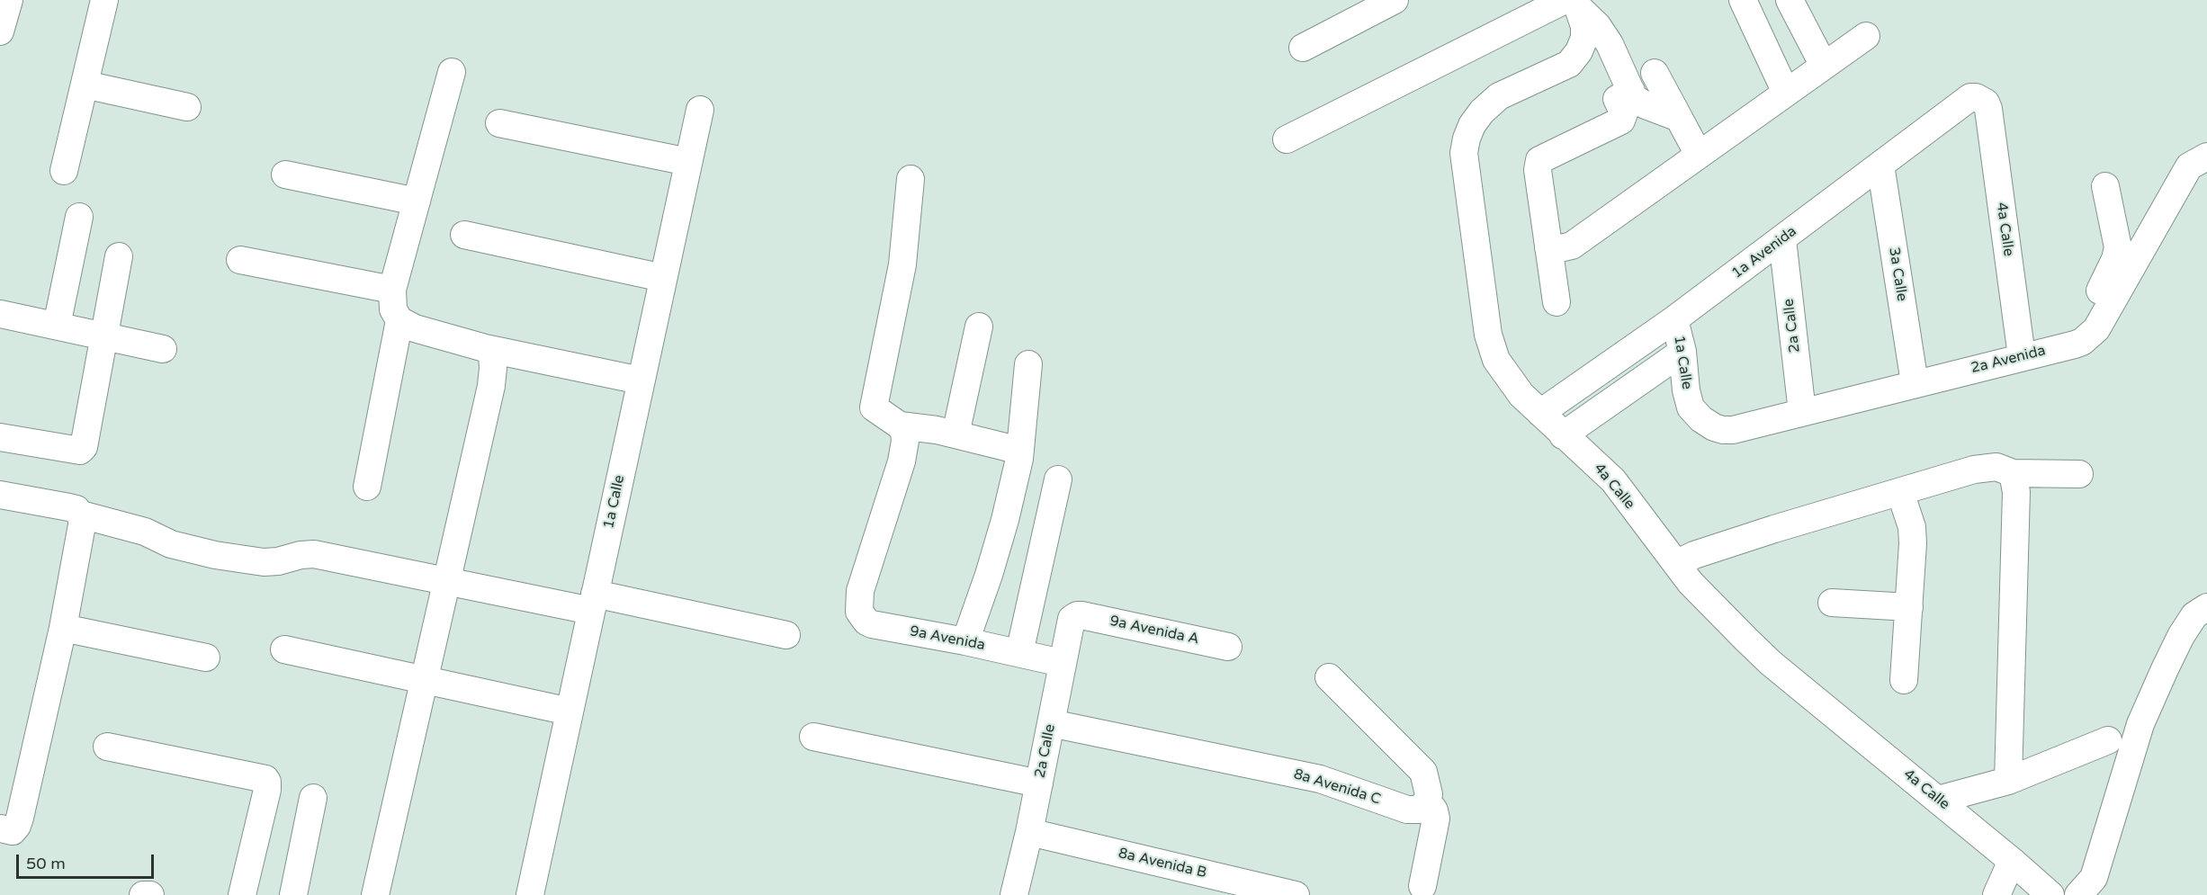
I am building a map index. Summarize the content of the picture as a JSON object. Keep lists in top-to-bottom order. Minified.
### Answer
{"streets":{"street":["4a Calle","1a Avenida","3a Calle","2a Calle","2a Avenida","1a Calle","9a Avenida A","9a Avenida","8a Avenida C","8a Avenida B"]},"crossings":[["4a Calle","1a Avenida"],["4a Calle","2a Avenida"],["1a Avenida","3a Calle"],["1a Avenida","2a Calle"],["1a Avenida","1a Calle"],["3a Calle","2a Avenida"],["2a Calle","2a Avenida"],["2a Calle","9a Avenida A"],["2a Calle","9a Avenida"],["2a Calle","8a Avenida C"],["2a Calle","8a Avenida B"],["2a Avenida","1a Calle"]],"scale_bar":"50 m"}
